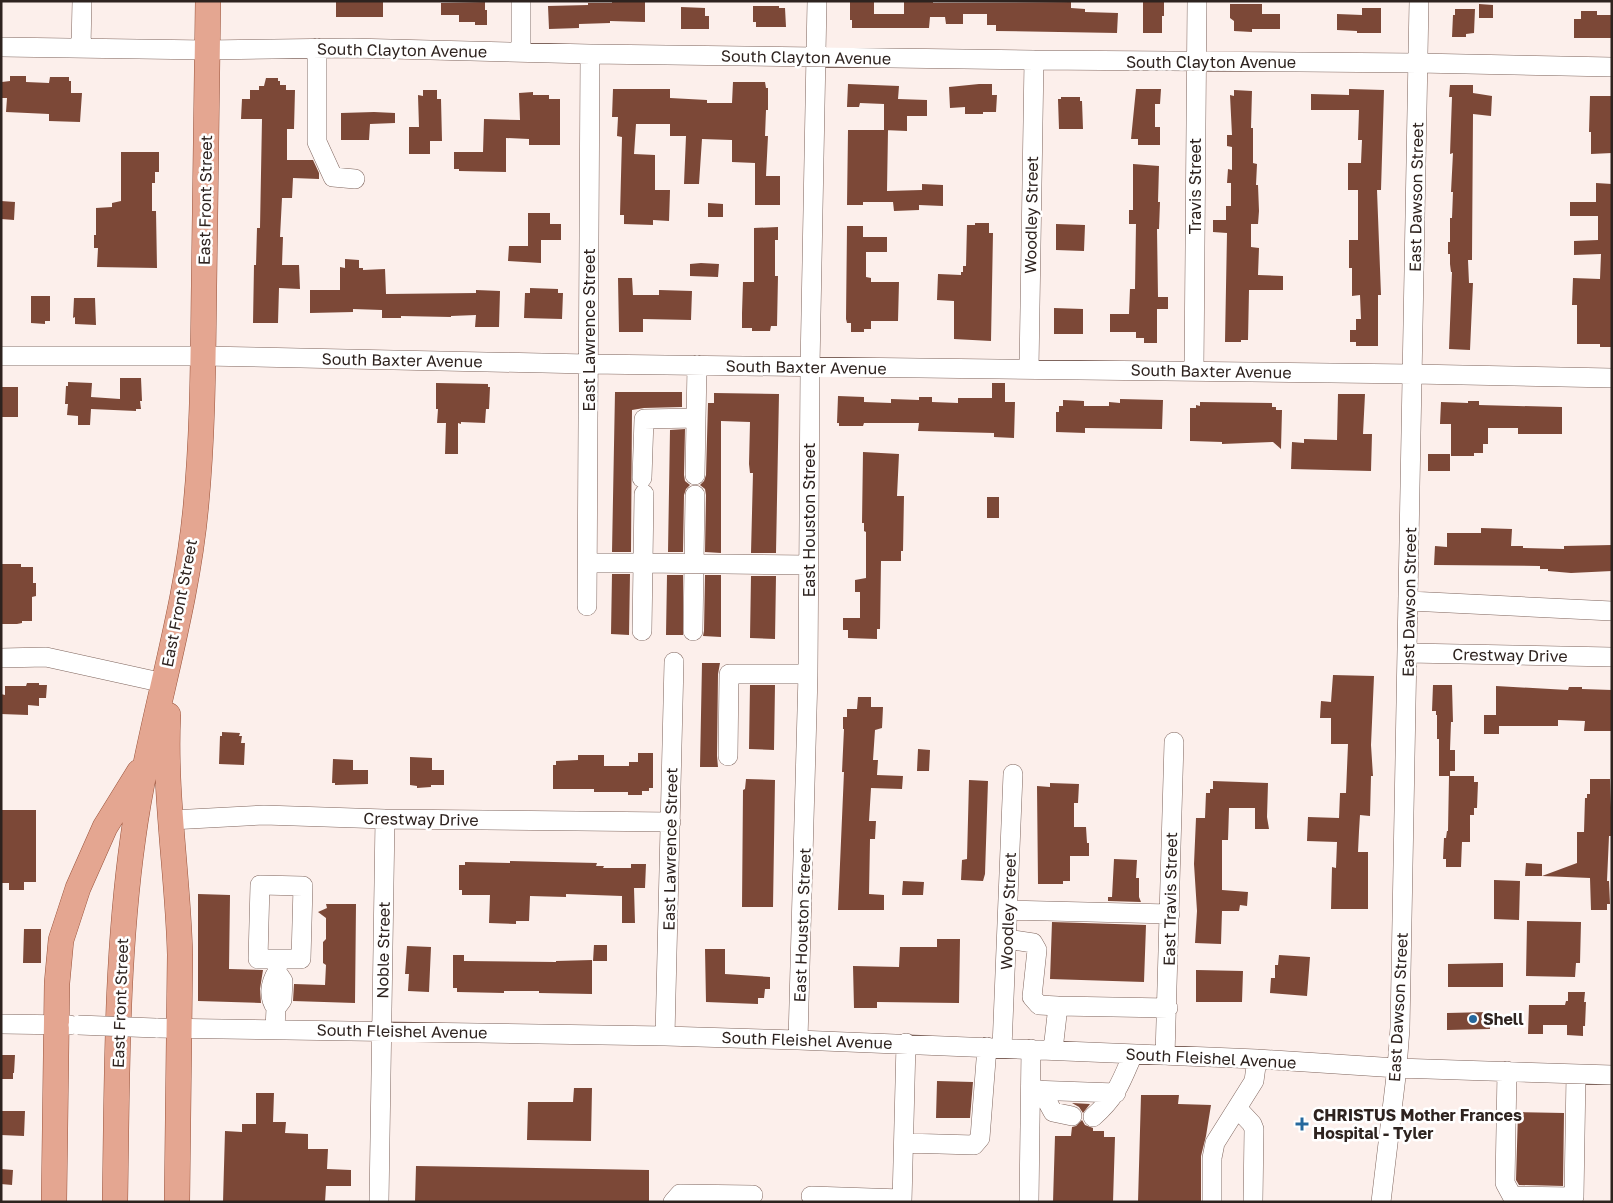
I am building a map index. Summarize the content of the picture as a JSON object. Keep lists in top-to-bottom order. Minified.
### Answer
{"streets":{"main road":["East Front Street"],"street":["South Clayton Avenue","Travis Street","East Dawson Street","Woodley Street","East Lawrence Street","South Baxter Avenue","East Houston Street","Crestway Drive","East Travis Street","Noble Street","South Fleishel Avenue"]},"crossings":[["South Clayton Avenue","Travis Street"],["South Clayton Avenue","East Dawson Street"],["South Clayton Avenue","East Front Street"],["South Clayton Avenue","Woodley Street"],["South Clayton Avenue","East Lawrence Street"],["South Clayton Avenue","East Houston Street"],["Travis Street","South Baxter Avenue"],["East Dawson Street","South Baxter Avenue"],["East Dawson Street","Crestway Drive"],["East Dawson Street","South Fleishel Avenue"],["East Front Street","South Baxter Avenue"],["Woodley Street","South Baxter Avenue"],["Woodley Street","South Fleishel Avenue"],["East Lawrence Street","South Baxter Avenue"],["East Lawrence Street","Crestway Drive"],["East Lawrence Street","South Fleishel Avenue"],["South Baxter Avenue","East Houston Street"],["East Houston Street","South Fleishel Avenue"],["Crestway Drive","Noble Street"],["East Travis Street","South Fleishel Avenue"],["Noble Street","South Fleishel Avenue"]],"places":{"other":["Shell"],"health":["CHRISTUS Mother Frances Hospital - Tyler"]}}
